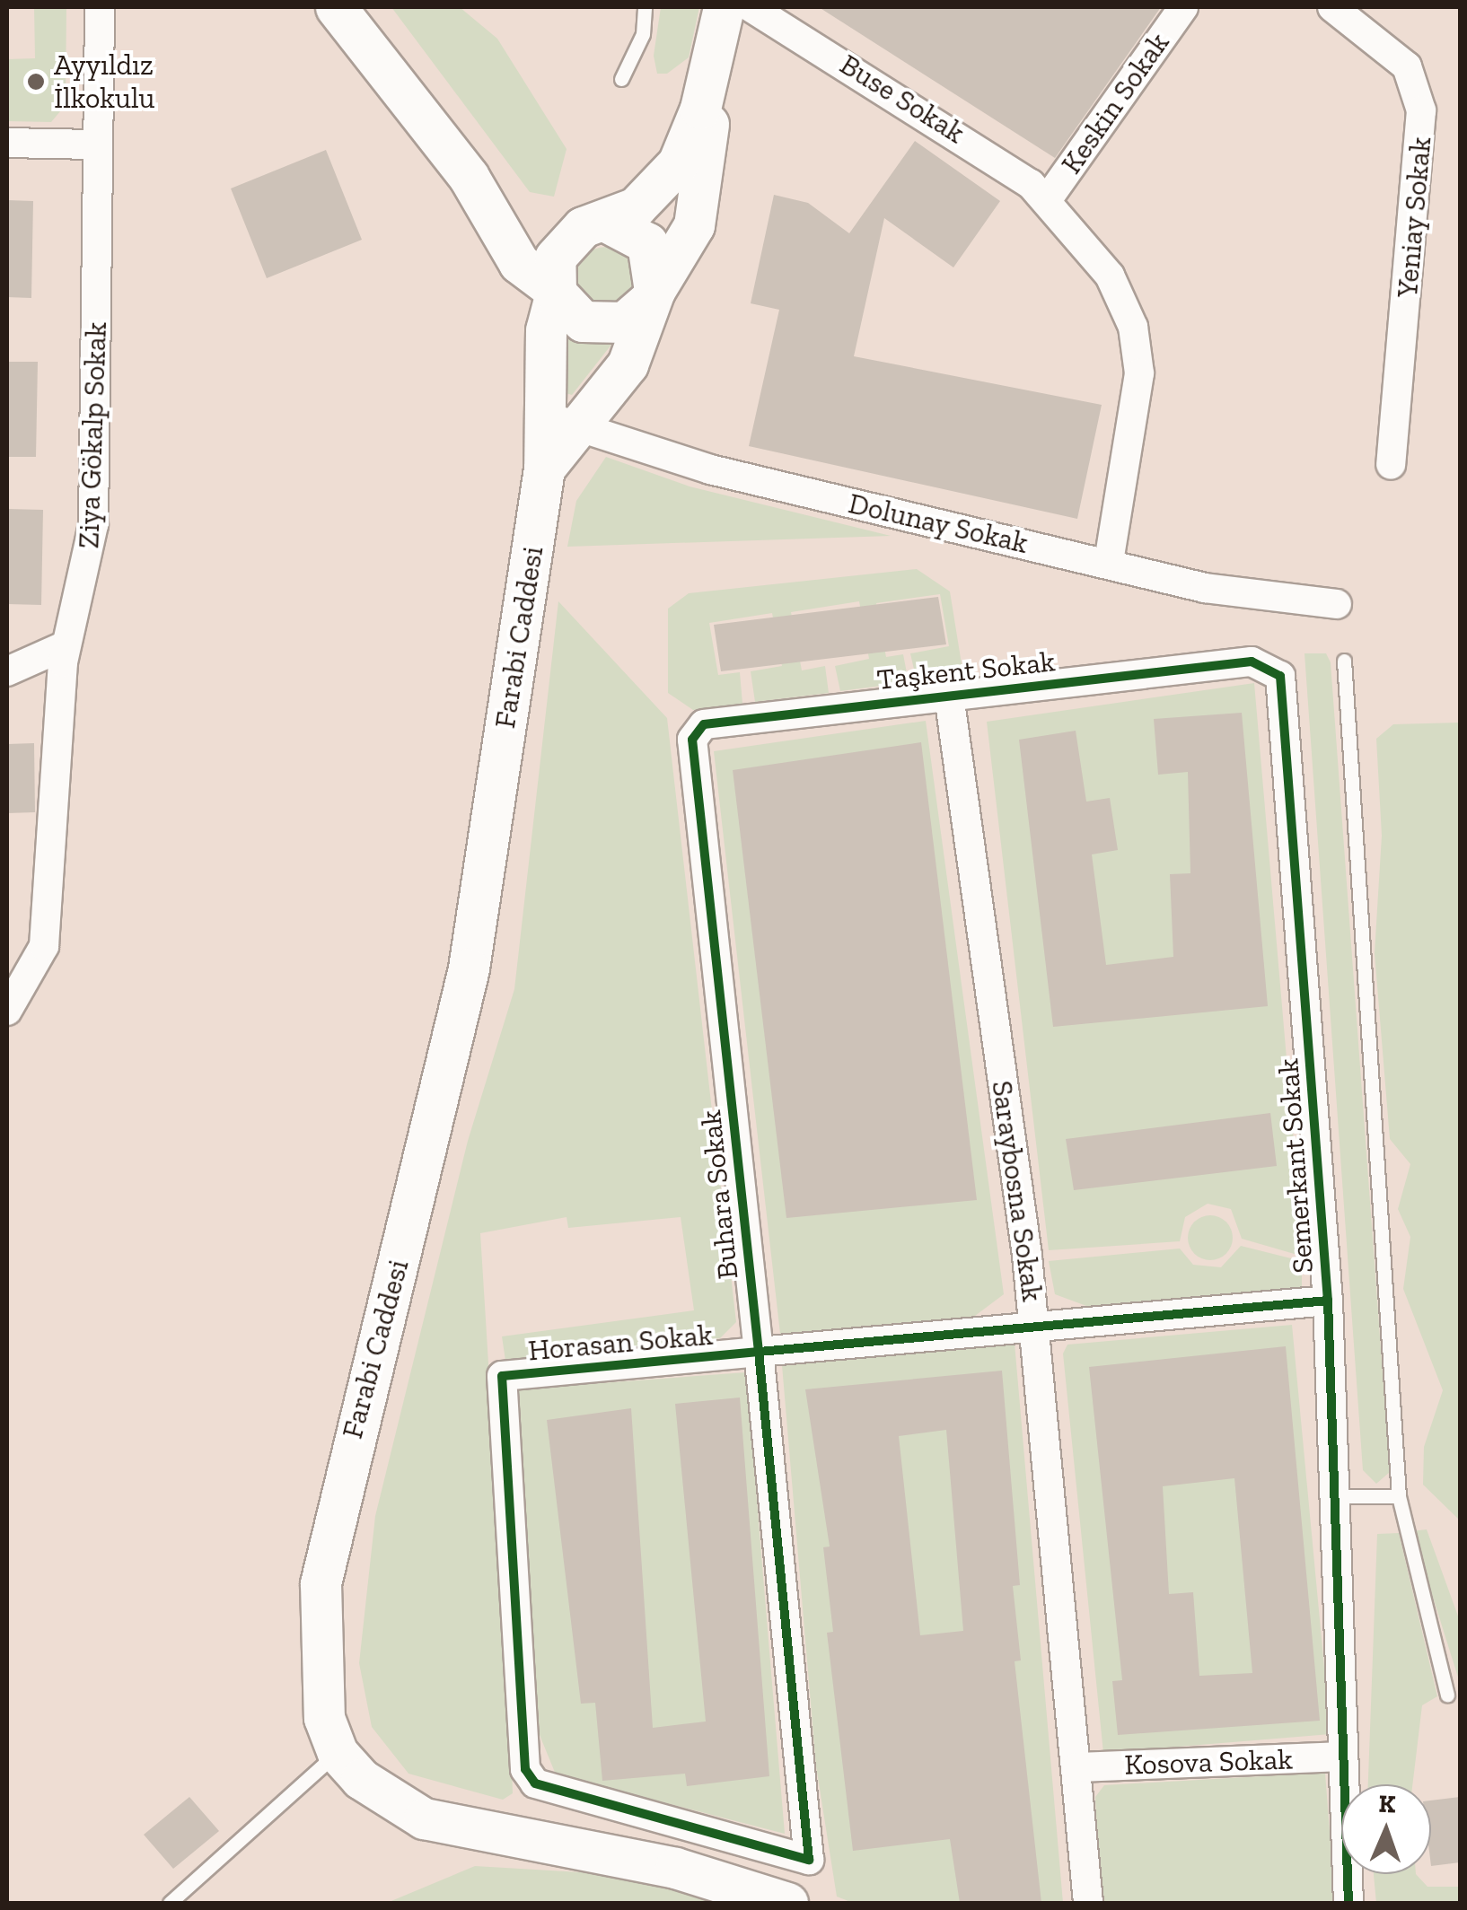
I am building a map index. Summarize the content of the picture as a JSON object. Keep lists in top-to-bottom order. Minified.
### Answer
{"streets":{"street":["Buse Sokak","Keskin Sokak","Yeniay Sokak","Ziya Gökalp Sokak","Dolunay Sokak","Farabi Caddesi","Taşkent Sokak","Semerkant Sokak","Saraybosna Sokak","Buhara Sokak","Horasan Sokak","Kosova Sokak"]},"crossings":[["Buse Sokak","Keskin Sokak"],["Buse Sokak","Dolunay Sokak"],["Dolunay Sokak","Farabi Caddesi"],["Taşkent Sokak","Semerkant Sokak"],["Taşkent Sokak","Saraybosna Sokak"],["Taşkent Sokak","Buhara Sokak"],["Semerkant Sokak","Horasan Sokak"],["Semerkant Sokak","Kosova Sokak"],["Saraybosna Sokak","Horasan Sokak"],["Saraybosna Sokak","Kosova Sokak"],["Buhara Sokak","Horasan Sokak"]],"places":["Ayyıldız İlkokulu"],"north":"top"}
